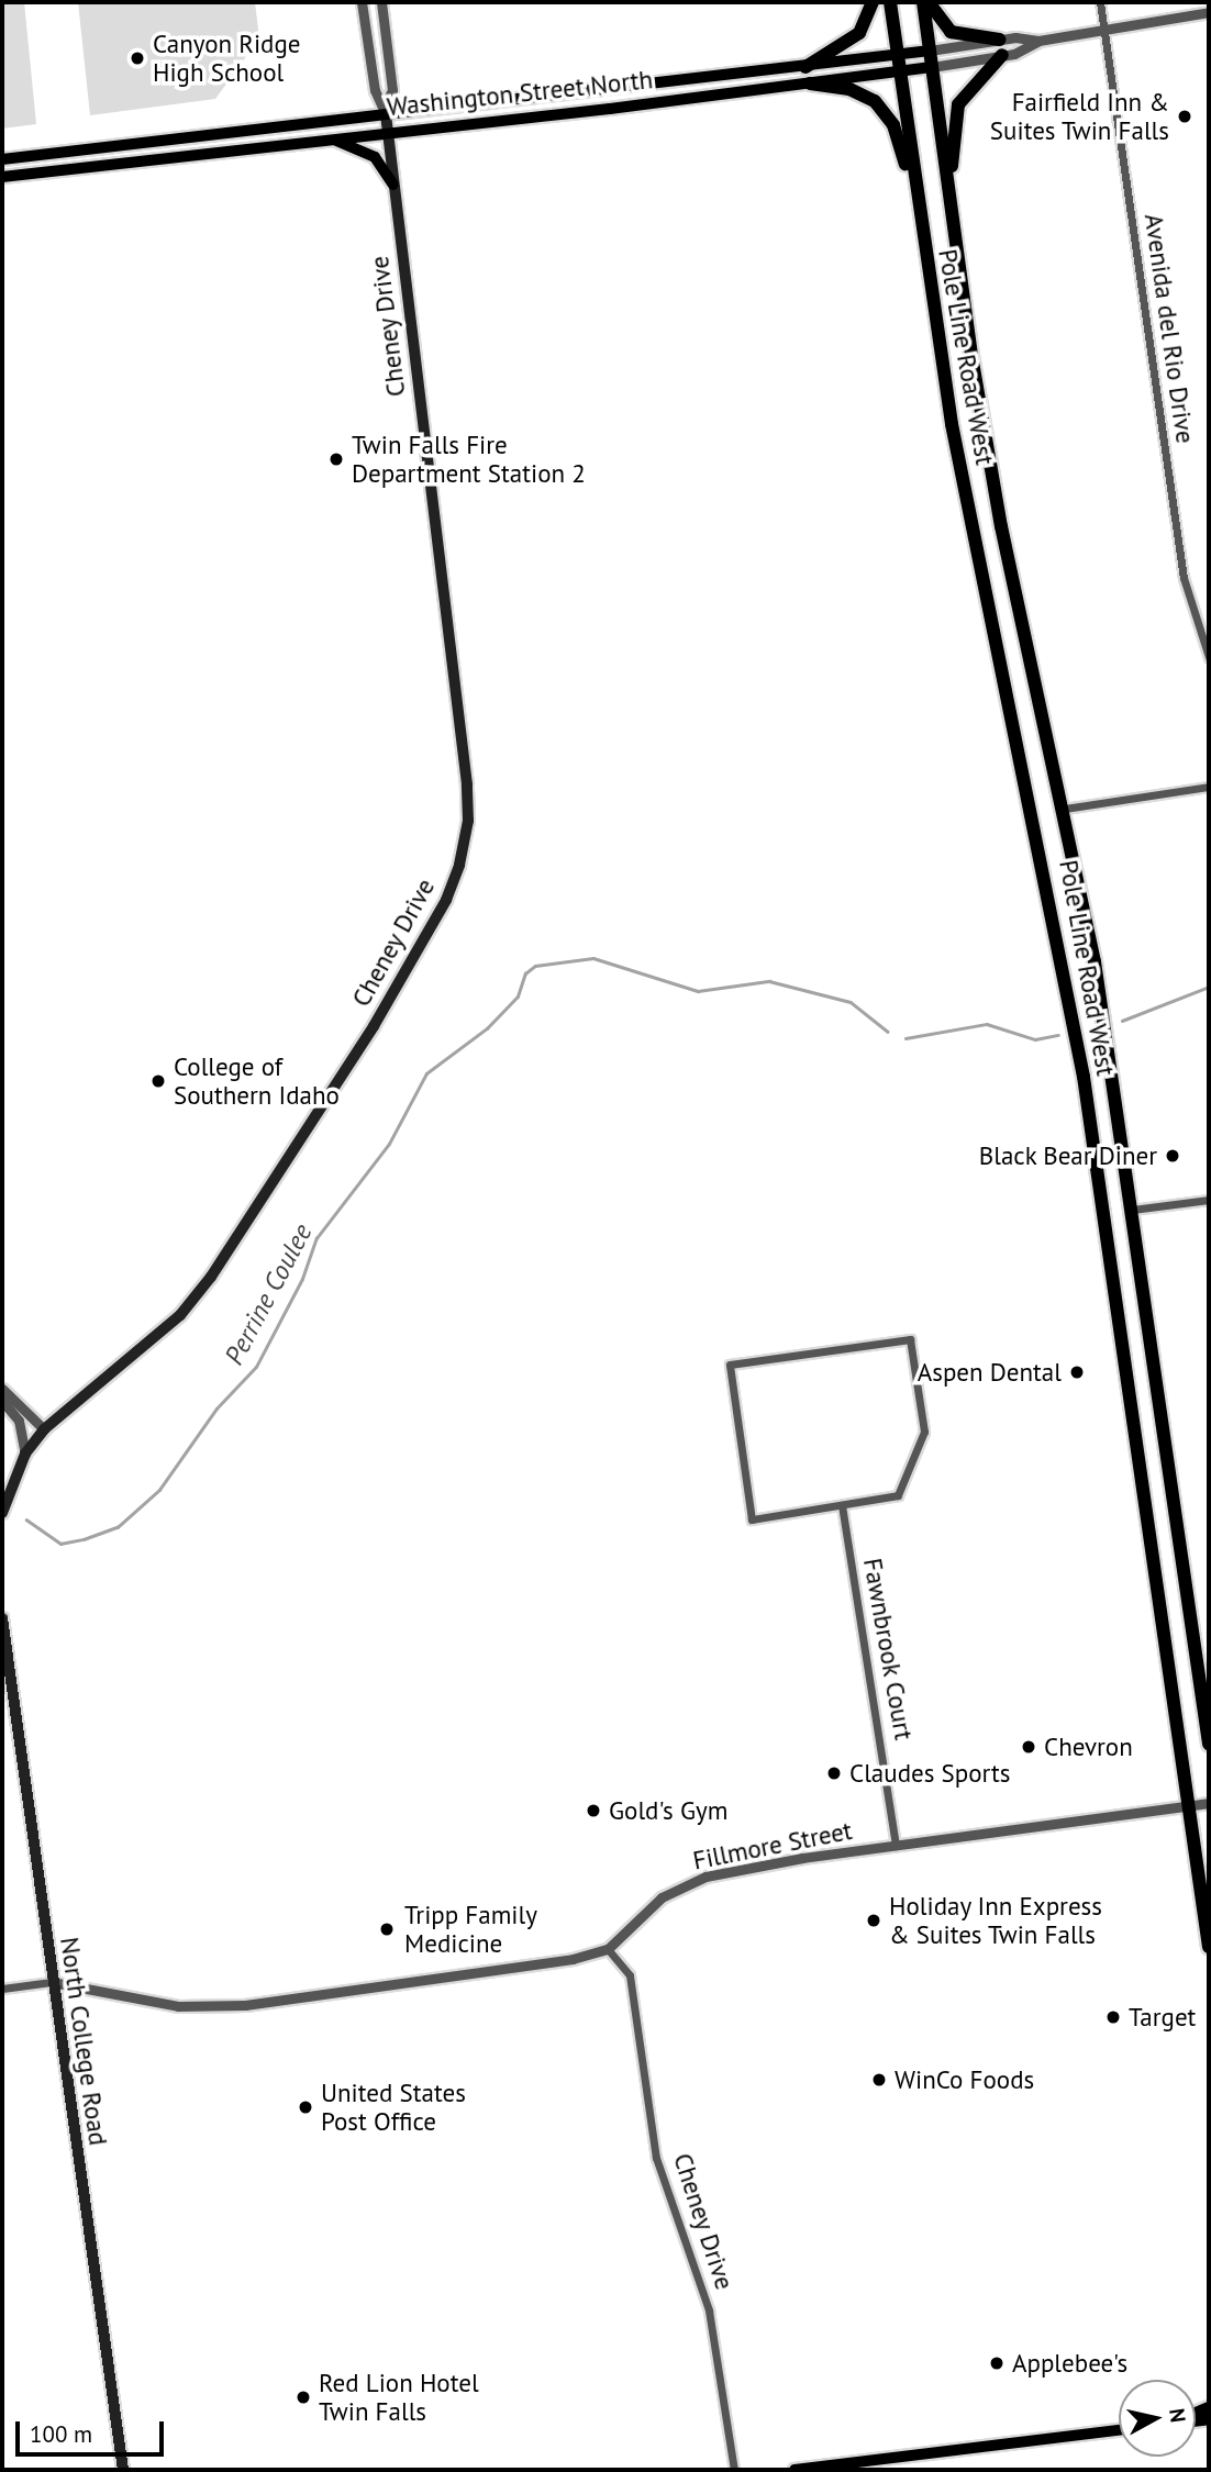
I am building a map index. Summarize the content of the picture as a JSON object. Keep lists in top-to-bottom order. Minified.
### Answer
{"streets":{"highway":["Pole Line Road West"],"main road":["Washington Street North","Cheney Drive","North College Road"],"street":["Avenida del Rio Drive","Fawnbrook Court","Fillmore Street"]},"crossings":[["Washington Street North","Cheney Drive"],["Washington Street North","Avenida del Rio Drive"],["Washington Street North","Pole Line Road West"],["Cheney Drive","Fillmore Street"],["Pole Line Road West","Fillmore Street"],["Fawnbrook Court","Fillmore Street"],["Fillmore Street","North College Road"]],"water":["Perrine Coulee"],"places":["Canyon Ridge High School","Fairfield Inn & Suites Twin Falls","Twin Falls Fire Department Station 2","College of Southern Idaho","Black Bear Diner","Aspen Dental","Chevron","Claudes Sports","Gold's Gym","Holiday Inn Express & Suites Twin Falls","Tripp Family Medicine","Target","WinCo Foods","United States Post Office","Applebee's","Red Lion Hotel Twin Falls"],"scale_bar":"100 m","north":"right"}
